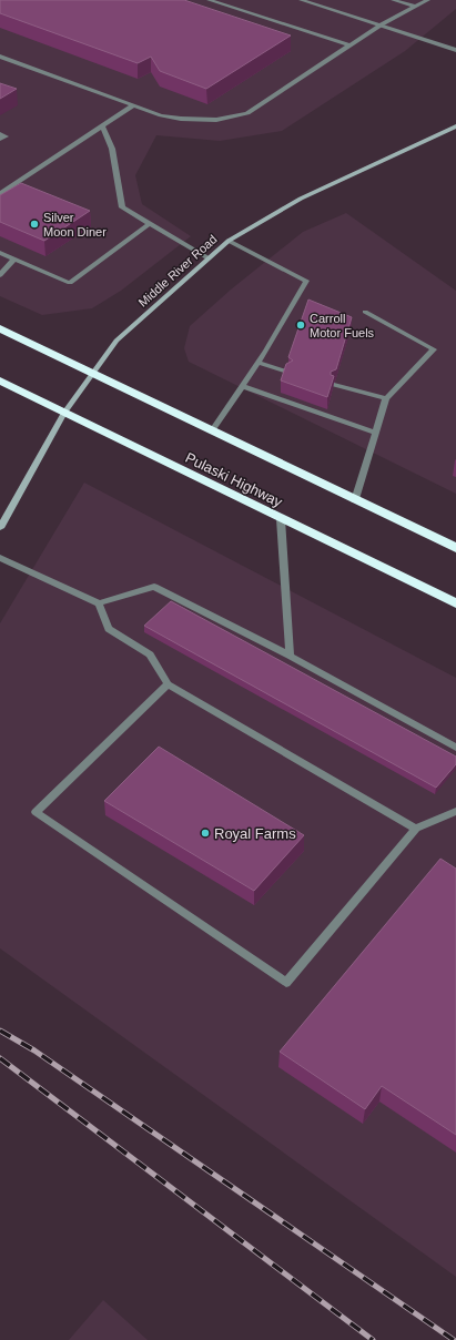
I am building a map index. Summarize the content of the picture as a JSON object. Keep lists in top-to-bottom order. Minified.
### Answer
{"streets":{"highway":["Pulaski Highway"],"street":["Middle River Road"]},"crossings":[["Middle River Road","Pulaski Highway"]],"places":["Silver Moon Diner","Carroll Motor Fuels","Royal Farms"]}
